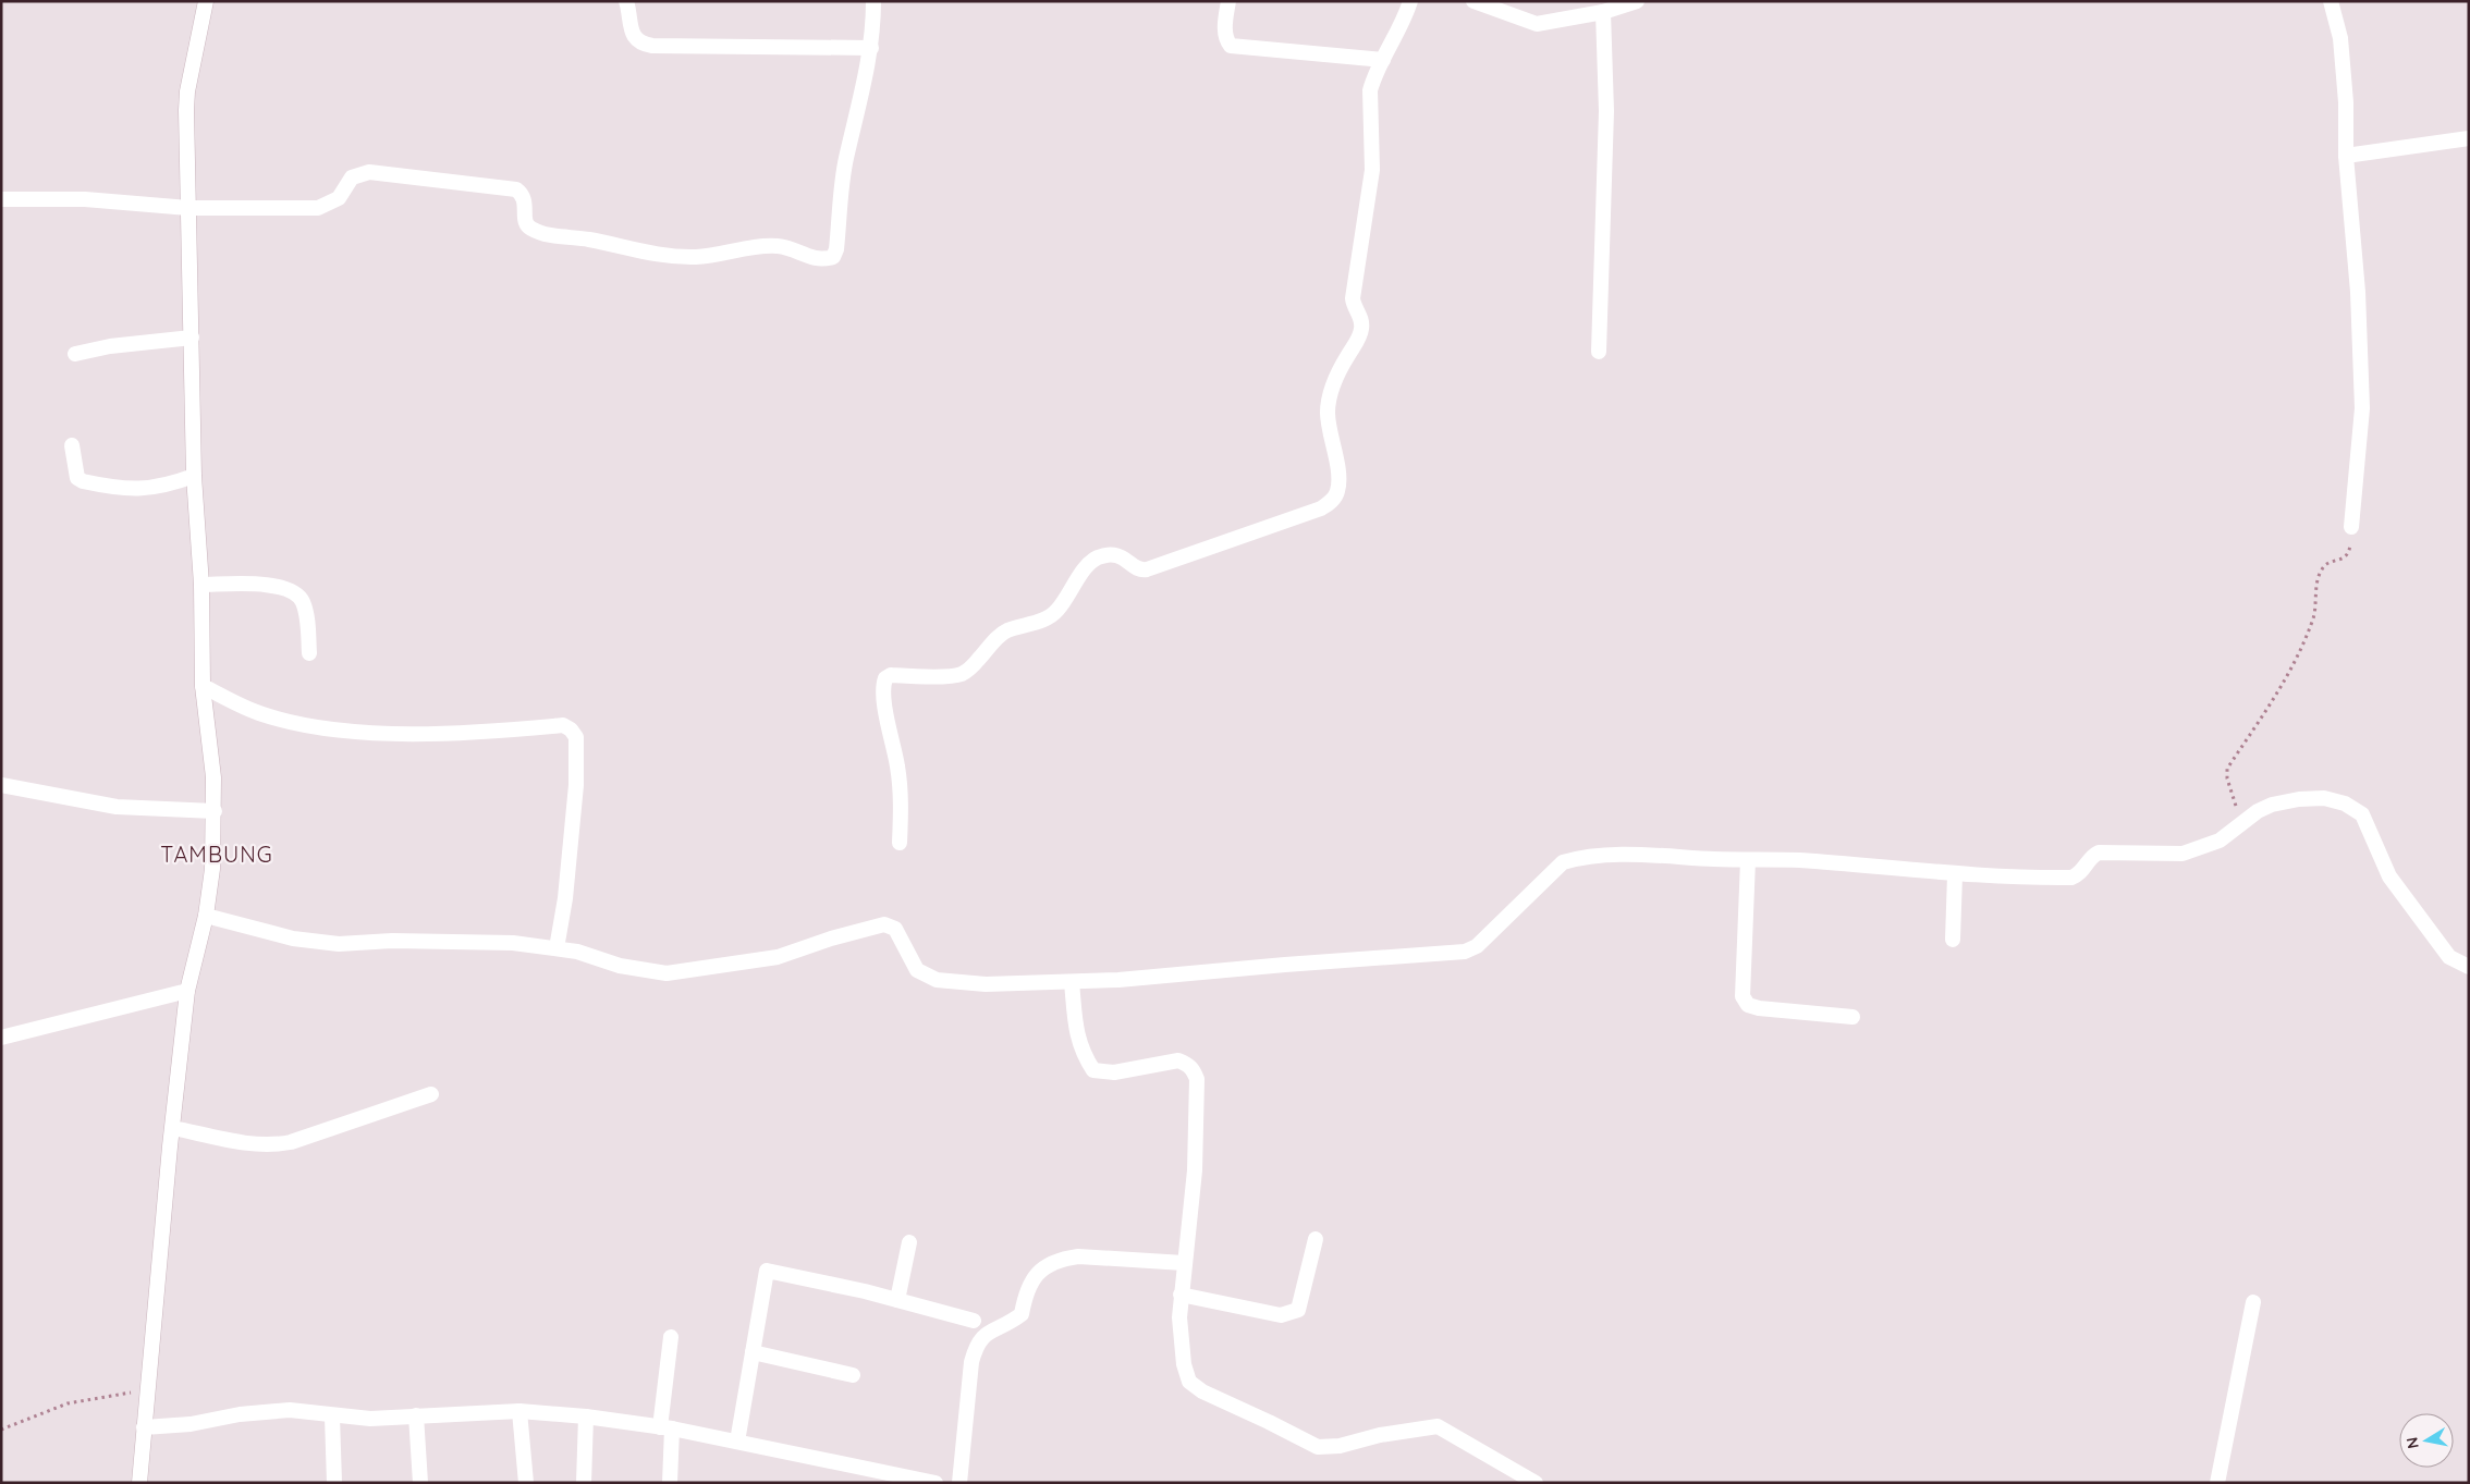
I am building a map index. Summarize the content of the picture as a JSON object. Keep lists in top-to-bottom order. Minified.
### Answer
{"districts":["TAMBUNG"],"north":"left"}
